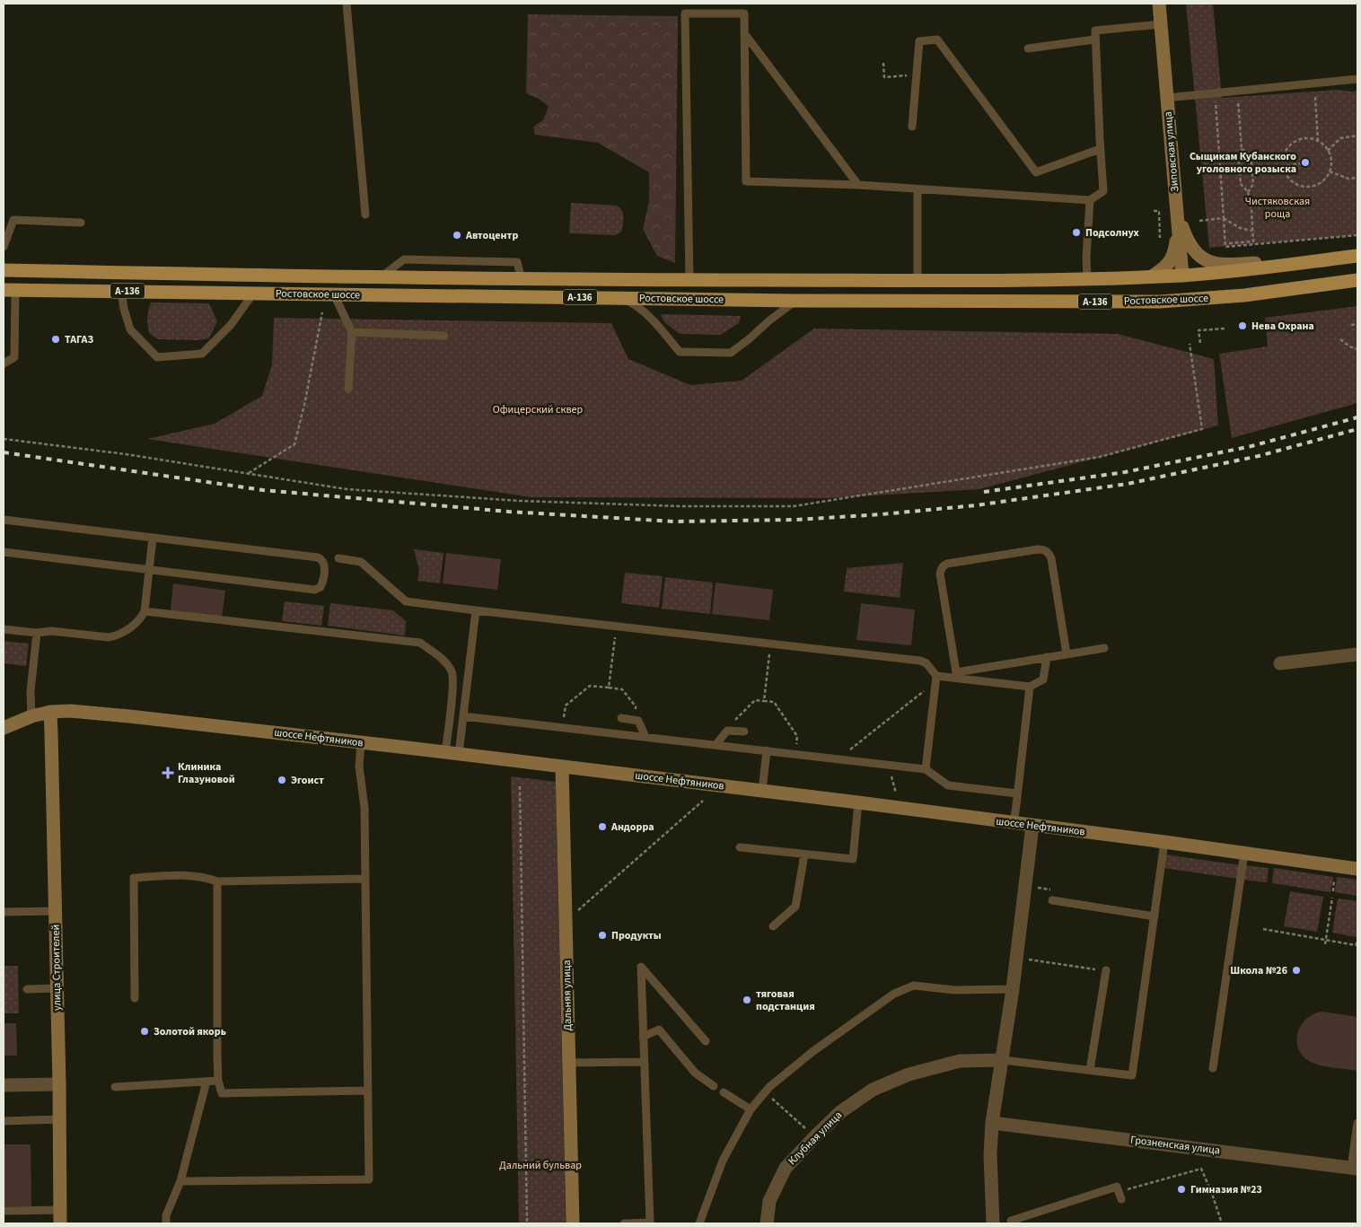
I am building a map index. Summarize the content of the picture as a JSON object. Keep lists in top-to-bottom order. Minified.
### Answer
{"streets":{"main road":["Зиповская улица","А-136","Ростовское шоссе"],"street":["шоссе Нефтяников","улица Строителей","Дальняя улица","Клубная улица","Грозненская улица"]},"crossings":[["Зиповская улица","Ростовское шоссе"],["шоссе Нефтяников","улица Строителей"],["шоссе Нефтяников","Дальняя улица"]],"parks":["Чистяковская роща","Офицерский сквер","Дальний бульвар"],"places":{"other":["Сыщикам Кубанского уголовного розыска","Подсолнух","Автоцентр","Нева Охрана","ТАГАЗ","Эгоист","Андорра","Продукты","Школа №26","тяговая подстанция","Золотой якорь","Гимназия №23"],"health":["Клиника Глазуновой"]}}
